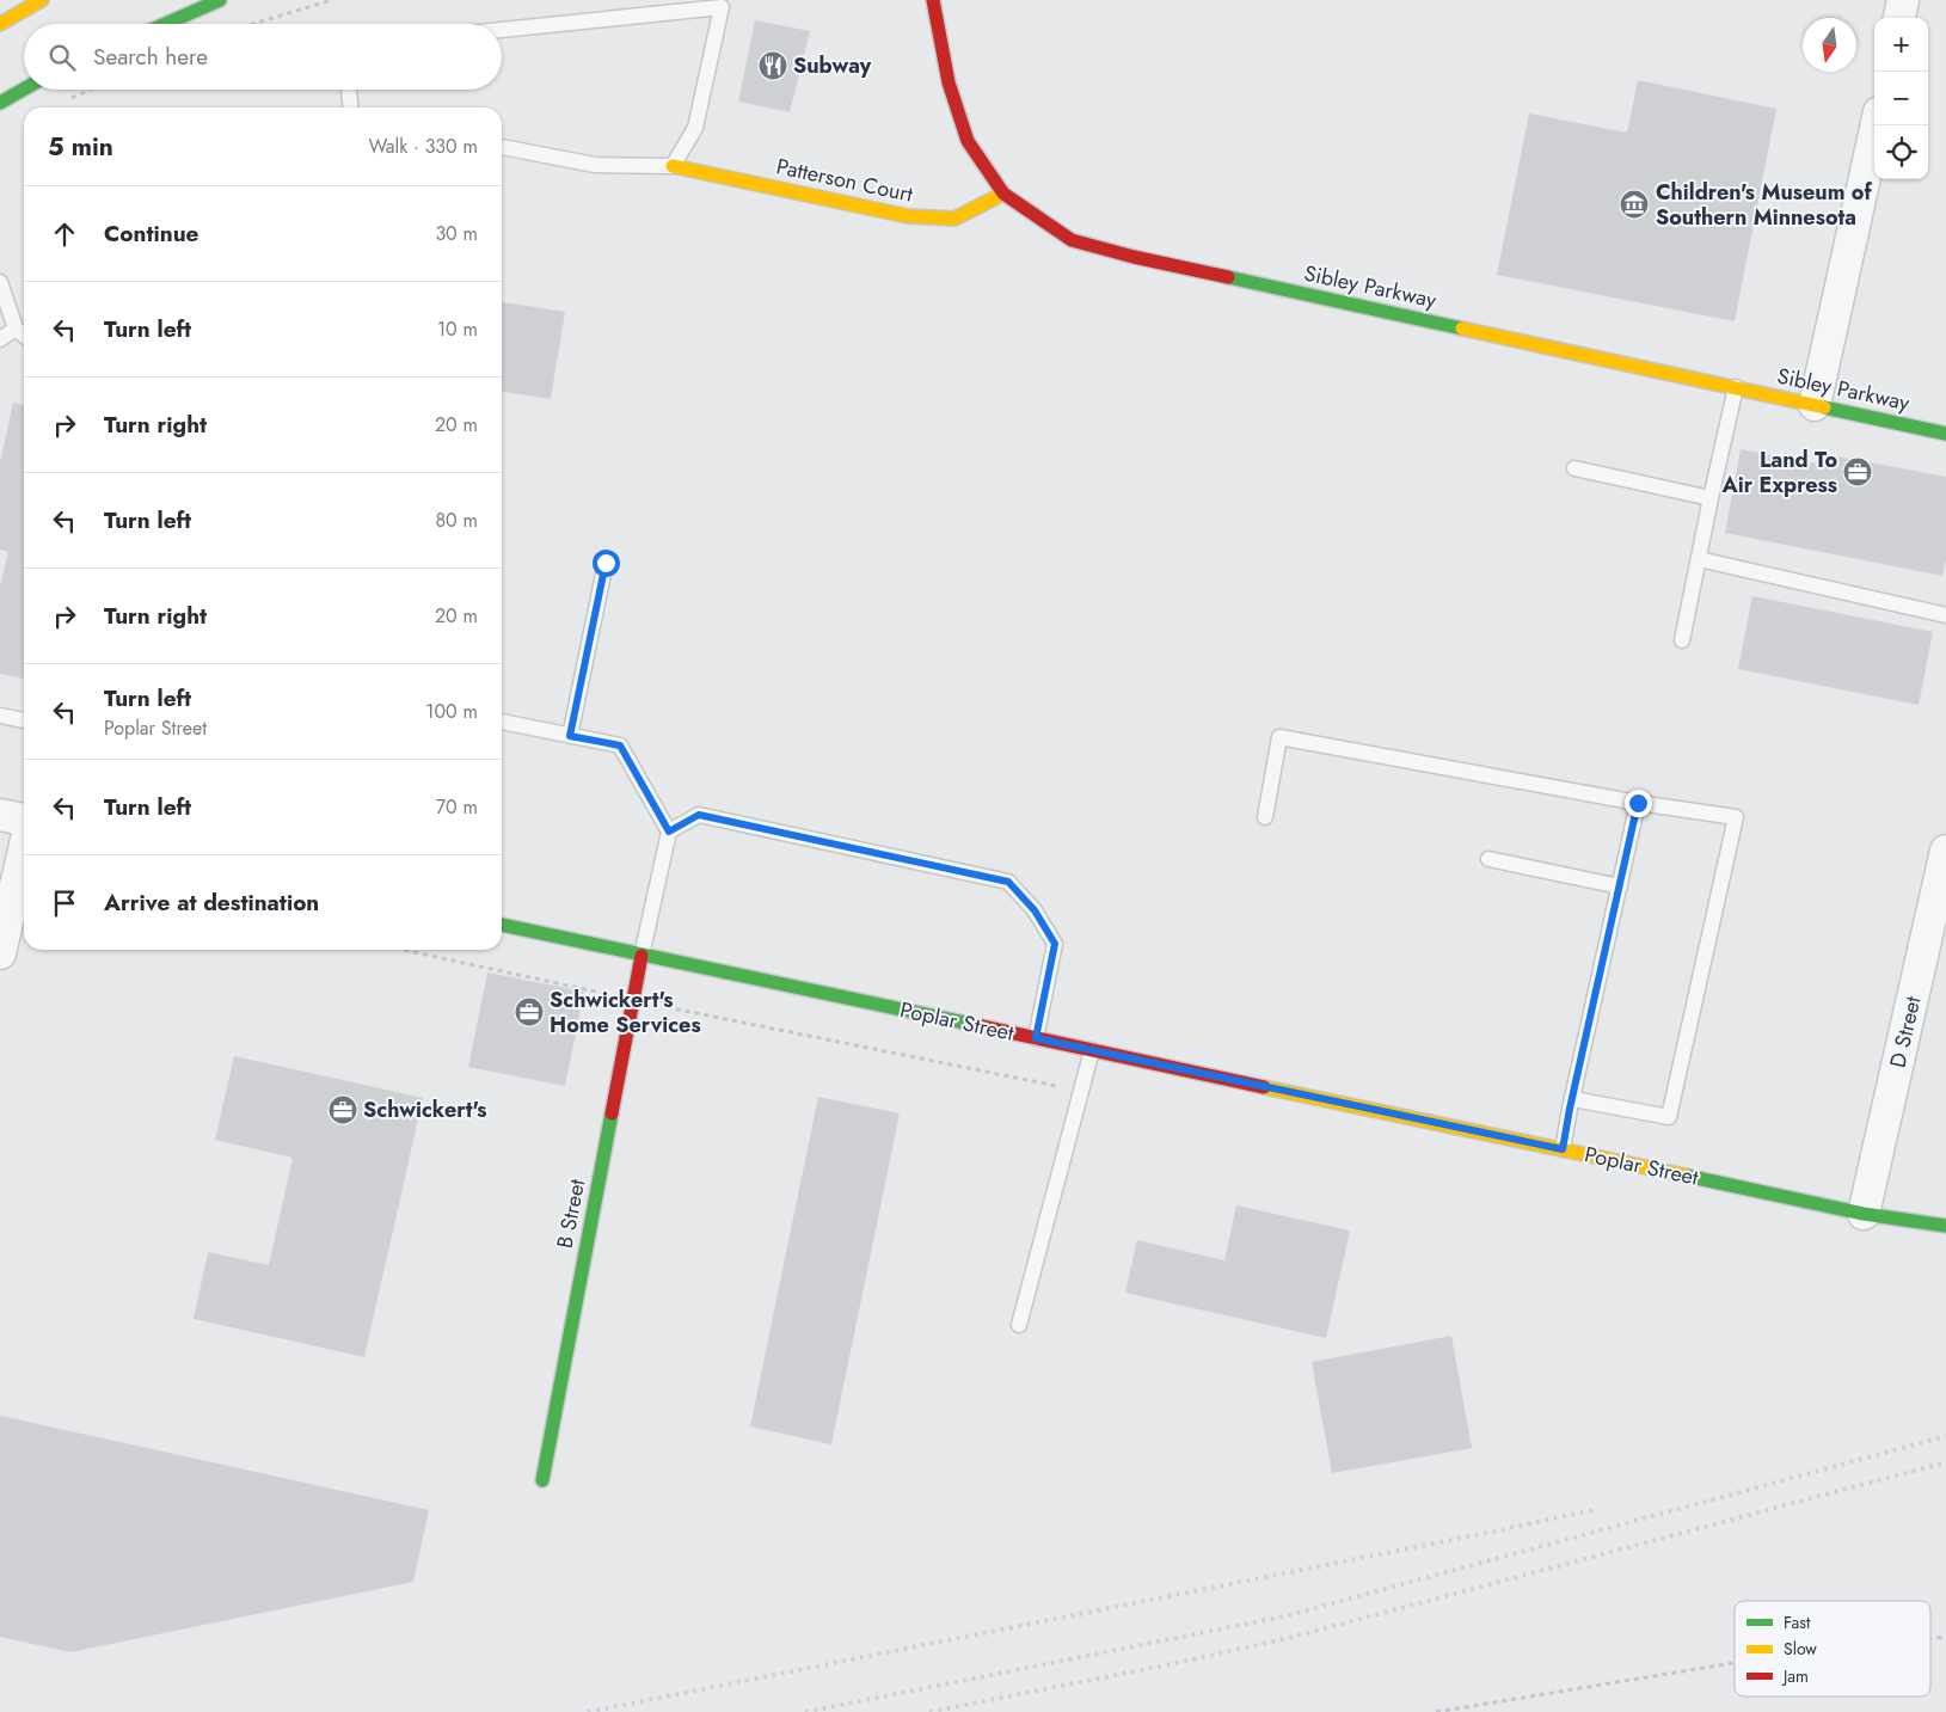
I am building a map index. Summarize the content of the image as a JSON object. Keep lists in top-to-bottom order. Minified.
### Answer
{"streets":{"street":["Patterson Court","Sibley Parkway","Poplar Street","D Street","B Street"]},"crossings":[["Patterson Court","Sibley Parkway"],["Poplar Street","D Street"],["Poplar Street","B Street"]],"places":{"restaurant":["Subway"],"museum":["Children's Museum of Southern Minnesota"],"office":["Land To Air Express","Schwickert's Home Services","Schwickert's"]},"legend":["Fast","Slow","Jam"],"north":"bottom","page":{"map_buttons":["+","−"],"search":"Search here","heading":["5 min","Walk · 330 m"],"list":[["Continue","30 m"],["Turn left","10 m"],["Turn right","20 m"],["Turn left","80 m"],["Turn right","20 m"],["Turn left","Poplar Street","100 m"],["Turn left","70 m"],"Arrive at destination"]}}
